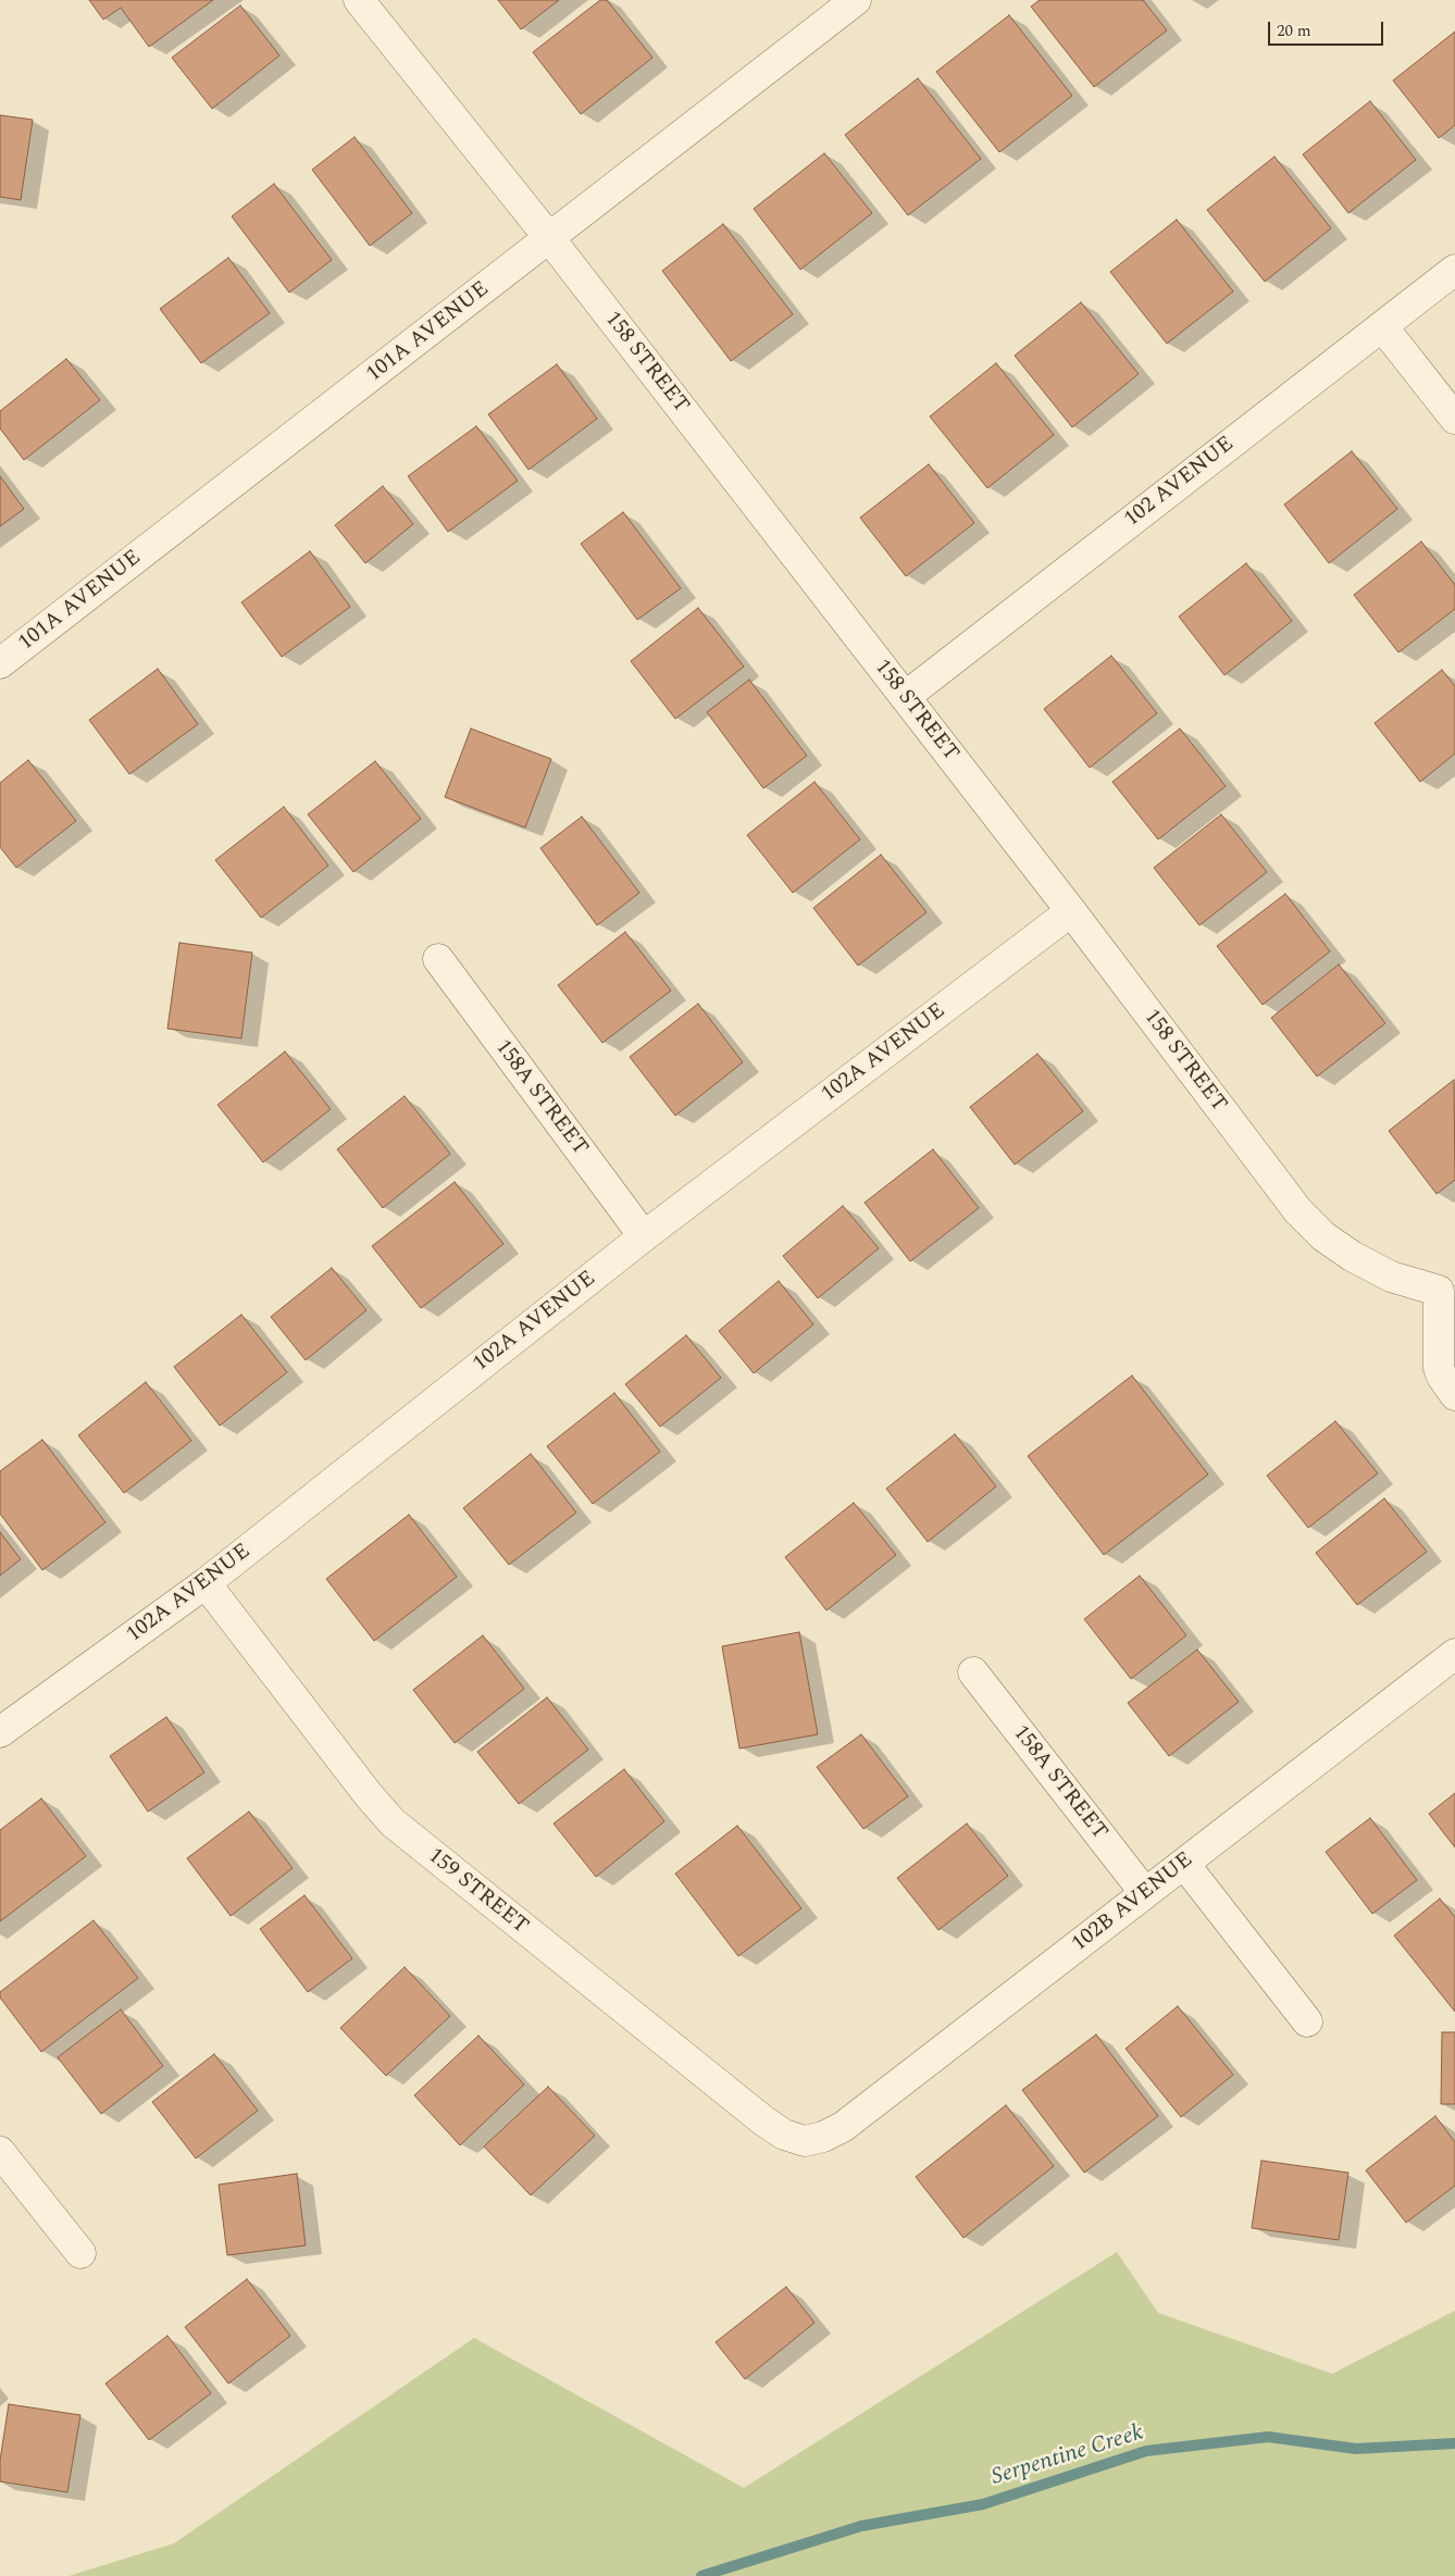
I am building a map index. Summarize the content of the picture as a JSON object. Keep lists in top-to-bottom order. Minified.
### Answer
{"streets":{"street":["101A AVENUE","158 STREET","102 AVENUE","102A AVENUE","158A STREET","159 STREET","102B AVENUE"]},"crossings":[["101A AVENUE","158 STREET"],["158 STREET","102 AVENUE"],["158 STREET","102A AVENUE"],["102A AVENUE","158A STREET"],["102A AVENUE","159 STREET"],["158A STREET","102B AVENUE"],["159 STREET","102B AVENUE"]],"water":["Serpentine Creek"],"scale_bar":"20 m"}
